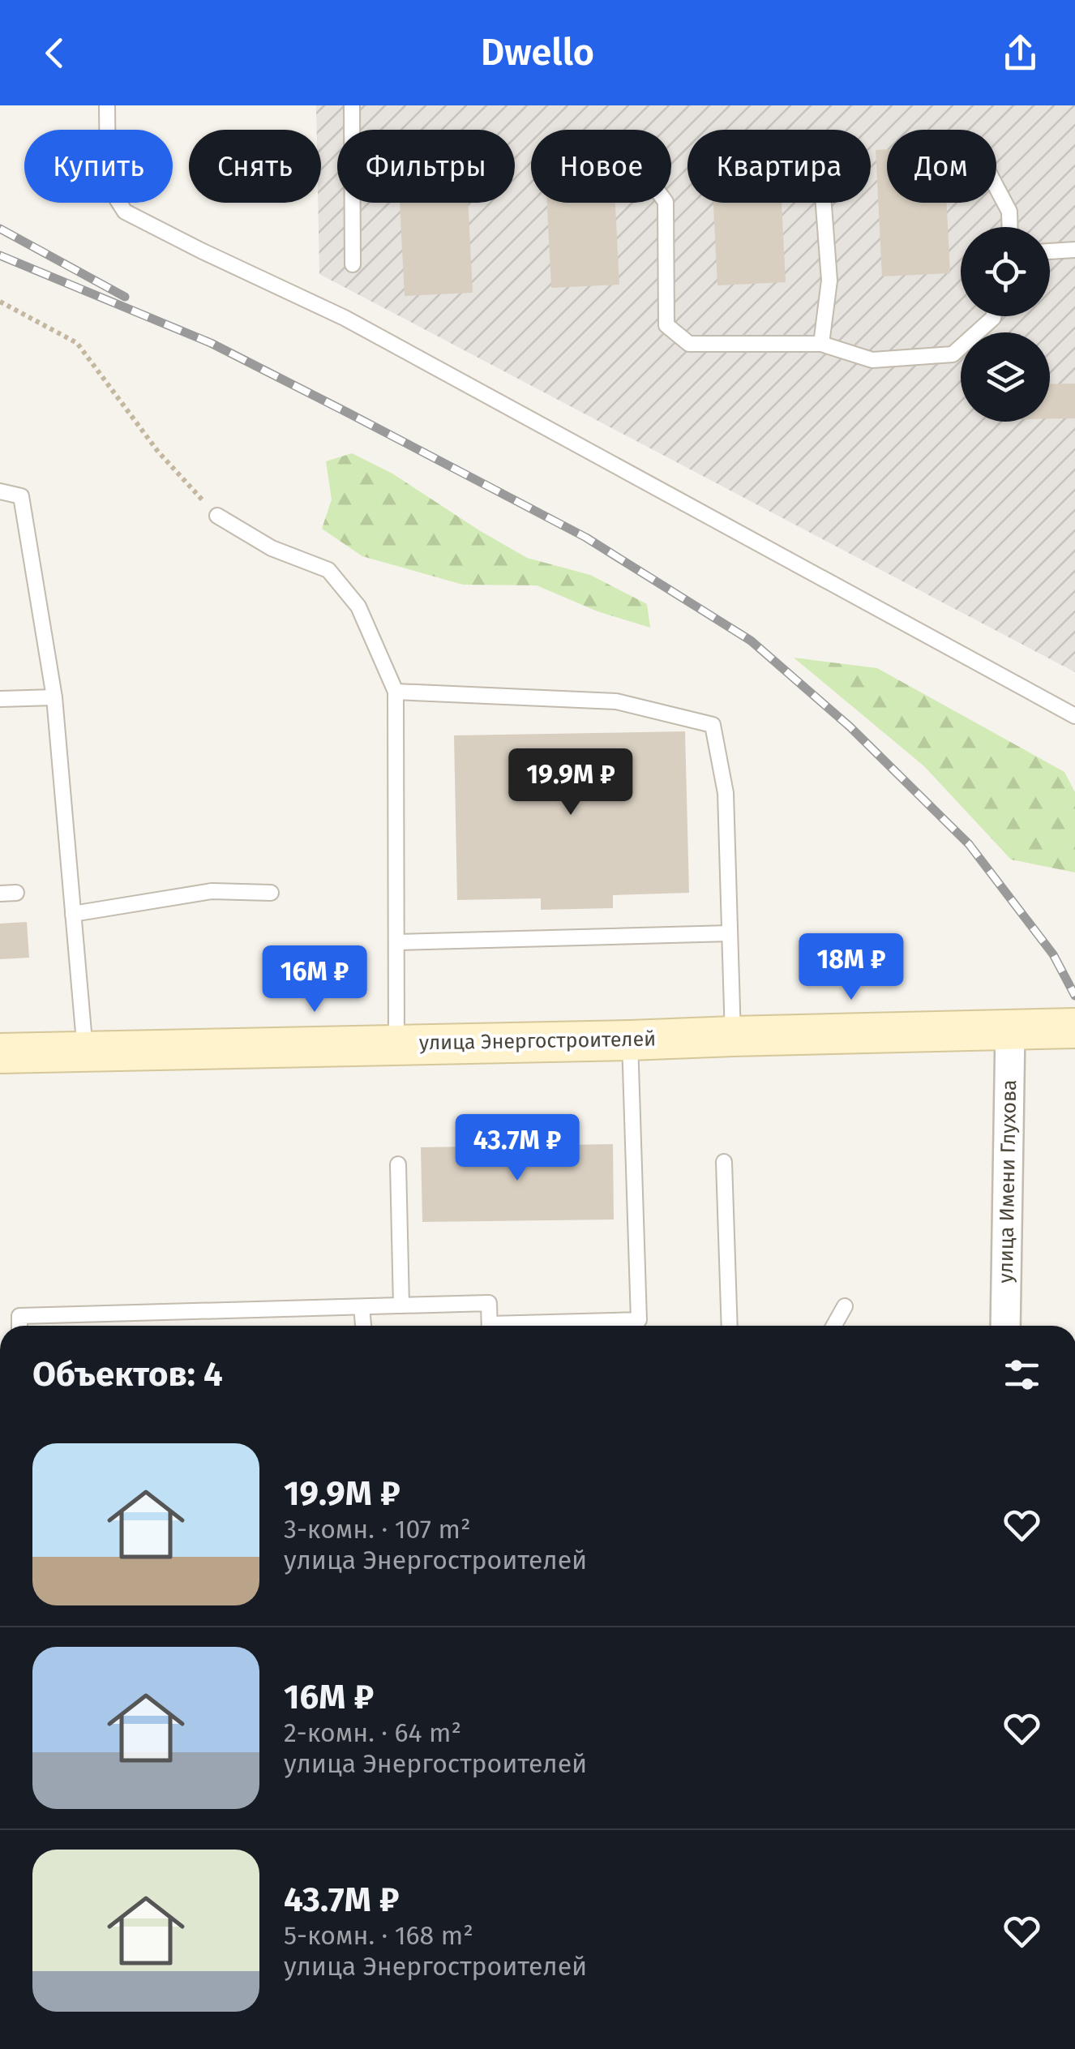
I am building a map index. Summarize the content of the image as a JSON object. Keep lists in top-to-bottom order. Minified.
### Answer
{"streets":{"main road":["улица Энергостроителей"],"street":["улица Имени Глухова"]},"crossings":[["улица Энергостроителей","улица Имени Глухова"]],"page":{"header":"Dwello","chip":["Купить","Снять","Фильтры","Новое","Квартира","Дом"],"price":["19.9M ₽","18M ₽","16M ₽","43.7M ₽"],"heading":"Объектов: 4","list":[{"name":"19.9M ₽","note":"3-комн. · 107 m² · улица Энергостроителей"},{"name":"16M ₽","note":"2-комн. · 64 m² · улица Энергостроителей"},{"name":"43.7M ₽","note":"5-комн. · 168 m² · улица Энергостроителей"}]}}
